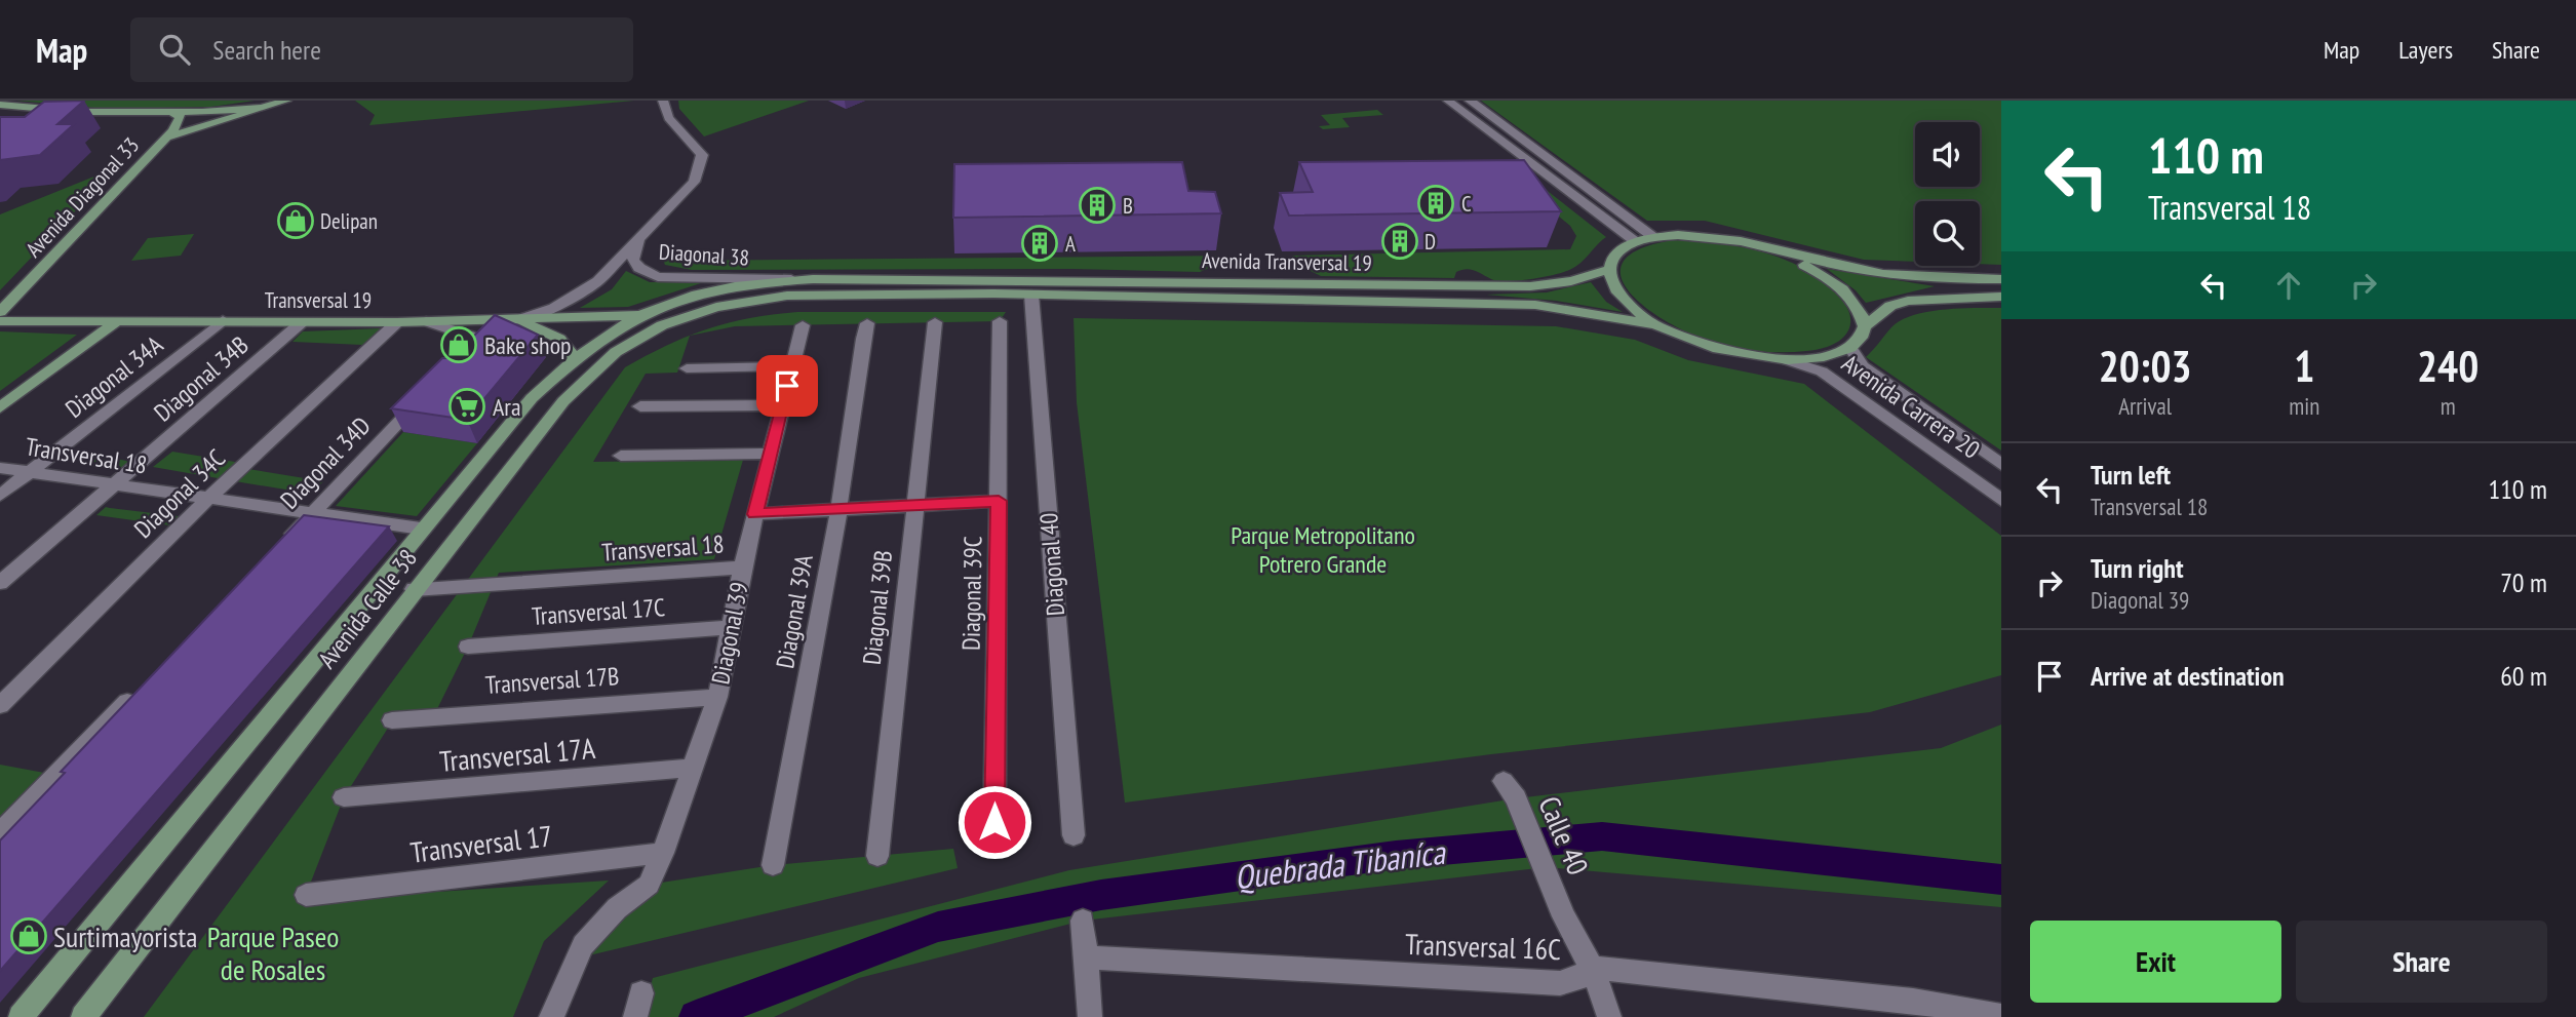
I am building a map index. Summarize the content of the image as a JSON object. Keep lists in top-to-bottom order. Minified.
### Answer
{"streets":{"main road":["Avenida Diagonal 33","Avenida Transversal 19","Transversal 19","Avenida Carrera 20","Avenida Calle 38"],"street":["Diagonal 38","Diagonal 34A","Diagonal 34B","Transversal 18","Diagonal 34D","Diagonal 34C","Diagonal 40","Diagonal 39C","Diagonal 39B","Transversal 17C","Diagonal 39A","Diagonal 39","Transversal 17B","Transversal 17A","Calle 40","Transversal 17","Transversal 16C"]},"crossings":[["Diagonal 38","Avenida Transversal 19"],["Diagonal 38","Transversal 19"],["Avenida Transversal 19","Transversal 19"],["Avenida Transversal 19","Avenida Carrera 20"],["Avenida Transversal 19","Diagonal 40"],["Avenida Transversal 19","Avenida Calle 38"],["Transversal 19","Diagonal 34A"],["Transversal 19","Diagonal 34B"],["Transversal 19","Diagonal 34C"],["Transversal 19","Avenida Calle 38"],["Diagonal 34A","Transversal 18"],["Diagonal 34B","Transversal 18"],["Transversal 18","Diagonal 34D"],["Transversal 18","Diagonal 34C"],["Transversal 18","Diagonal 39C"],["Transversal 18","Diagonal 39B"],["Transversal 18","Avenida Calle 38"],["Transversal 18","Diagonal 39A"],["Transversal 18","Diagonal 39"],["Transversal 17C","Diagonal 39"],["Diagonal 39","Transversal 17B"],["Diagonal 39","Transversal 17A"],["Diagonal 39","Transversal 17"],["Calle 40","Transversal 16C"]],"water":["Quebrada Tibaníca"],"parks":["Parque Metropolitano Potrero Grande","Parque Paseo de Rosales"],"places":{"building":["C","B","D","A"],"shop":["Delipan","Bake shop","Surtimayorista"],"supermarket":["Ara"]},"page":{"header":"Map","search":"Search here","nav":["Map","Layers","Share"],"turn":["110 m","Transversal 18"],"eta":["20:03","Arrival","1","min","240","m"],"list":[{"name":"Turn left","note":"Transversal 18","value":"110 m"},{"name":"Turn right","note":"Diagonal 39","value":"70 m"},{"name":"Arrive at destination","value":"60 m"}],"buttons":["Exit","Share"]}}
